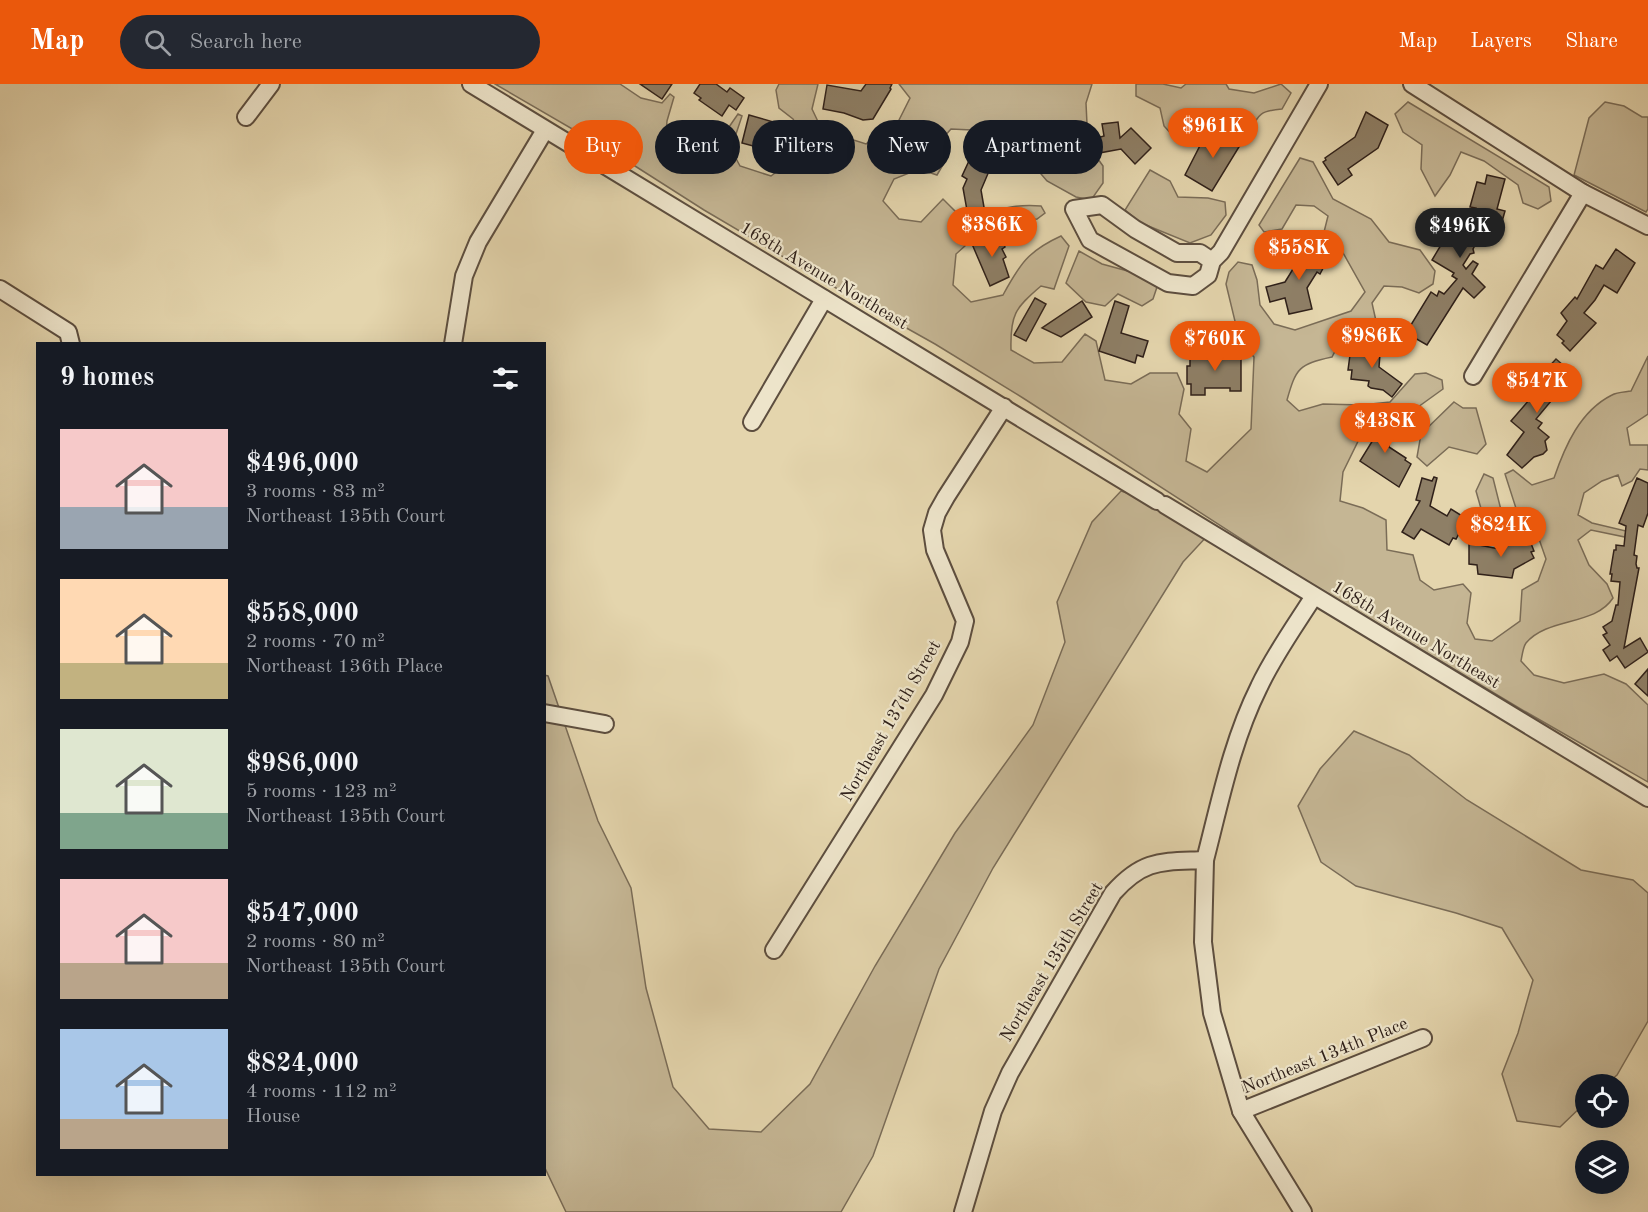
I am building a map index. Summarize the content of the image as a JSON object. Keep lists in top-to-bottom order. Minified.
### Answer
{"streets":{"street":["168th Avenue Northeast","Northeast 137th Street","Northeast 135th Street","Northeast 134th Place"]},"crossings":[["168th Avenue Northeast","Northeast 137th Street"]],"page":{"header":"Map","search":"Search here","nav":["Map","Layers","Share"],"price":["$961K","$386K","$496K","$558K","$986K","$760K","$547K","$438K","$824K"],"chip":["Buy","Rent","Filters","New","Apartment"],"heading":"9 homes","list":[{"name":"$496,000","note":"3 rooms · 83 m² · Northeast 135th Court"},{"name":"$558,000","note":"2 rooms · 70 m² · Northeast 136th Place"},{"name":"$986,000","note":"5 rooms · 123 m² · Northeast 135th Court"},{"name":"$547,000","note":"2 rooms · 80 m² · Northeast 135th Court"},{"name":"$824,000","note":"4 rooms · 112 m² · House"}]}}
